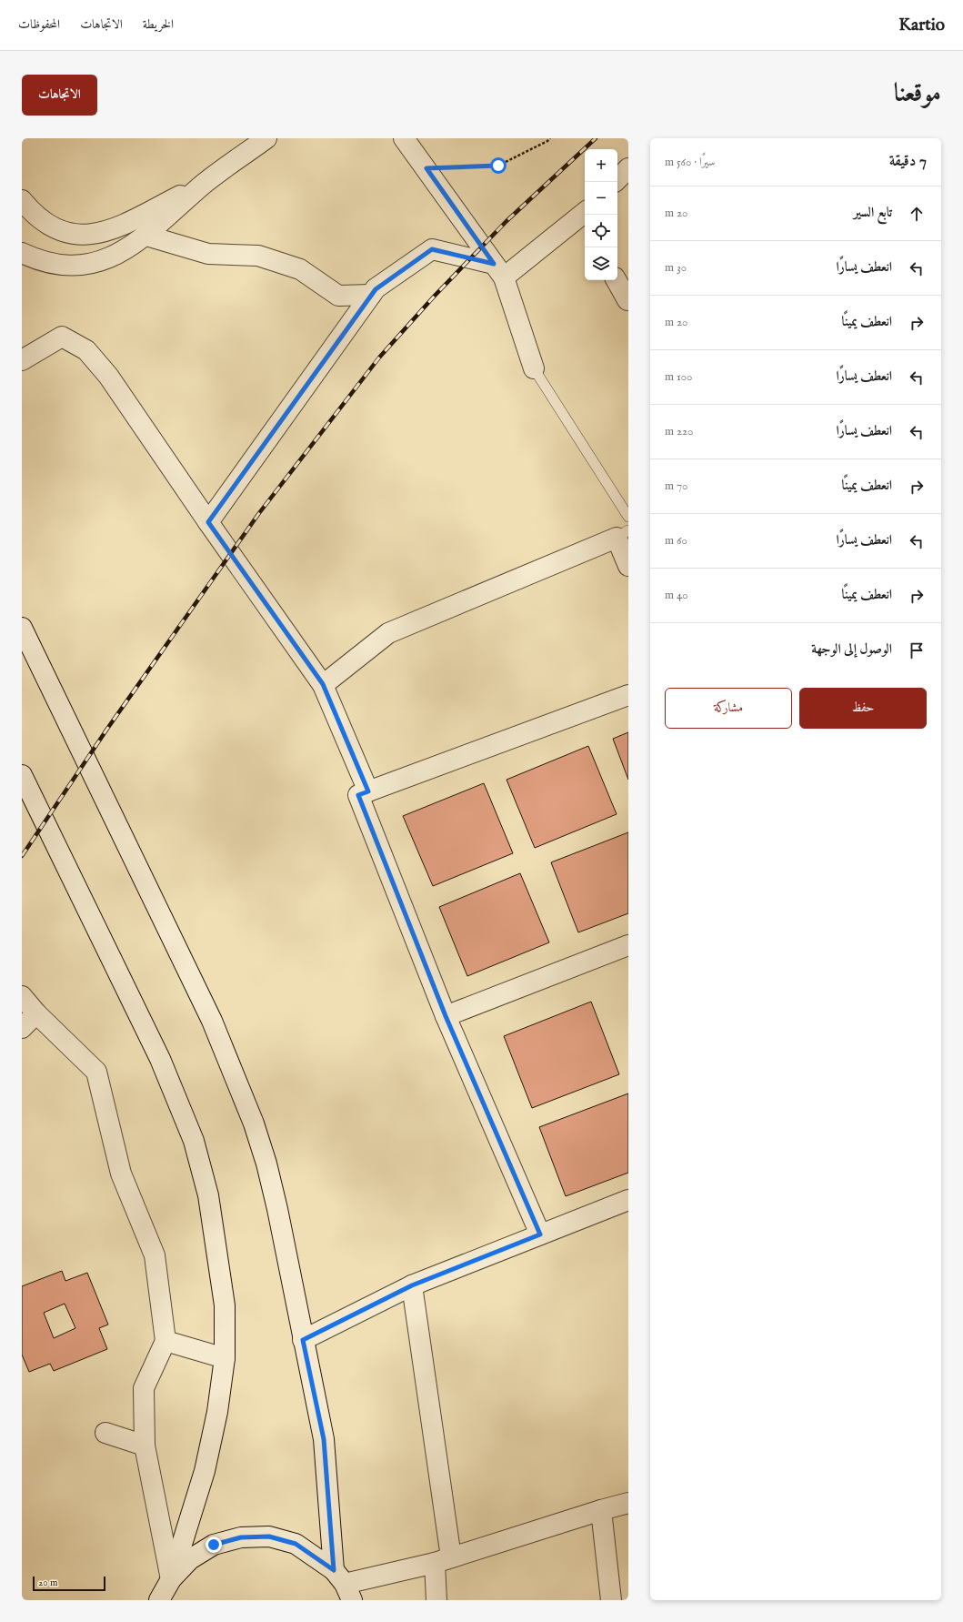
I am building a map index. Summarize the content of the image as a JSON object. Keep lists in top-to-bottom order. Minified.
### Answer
{"scale_bar":"20 m","page":{"header":"Kartio","nav":["الخريطة","الاتجاهات","المحفوظات"],"title":"موقعنا","buttons":["الاتجاهات",["حفظ","مشاركة"]],"heading":["7 دقيقة","سيرًا · 560 m"],"map_buttons":["+","−"],"list":[["تابع السير","20 m"],["انعطف يسارًا","30 m"],["انعطف يمينًا","20 m"],["انعطف يسارًا","100 m"],["انعطف يسارًا","220 m"],["انعطف يمينًا","70 m"],["انعطف يسارًا","60 m"],["انعطف يمينًا","40 m"],"الوصول إلى الوجهة"],"scale":"20 m"}}
